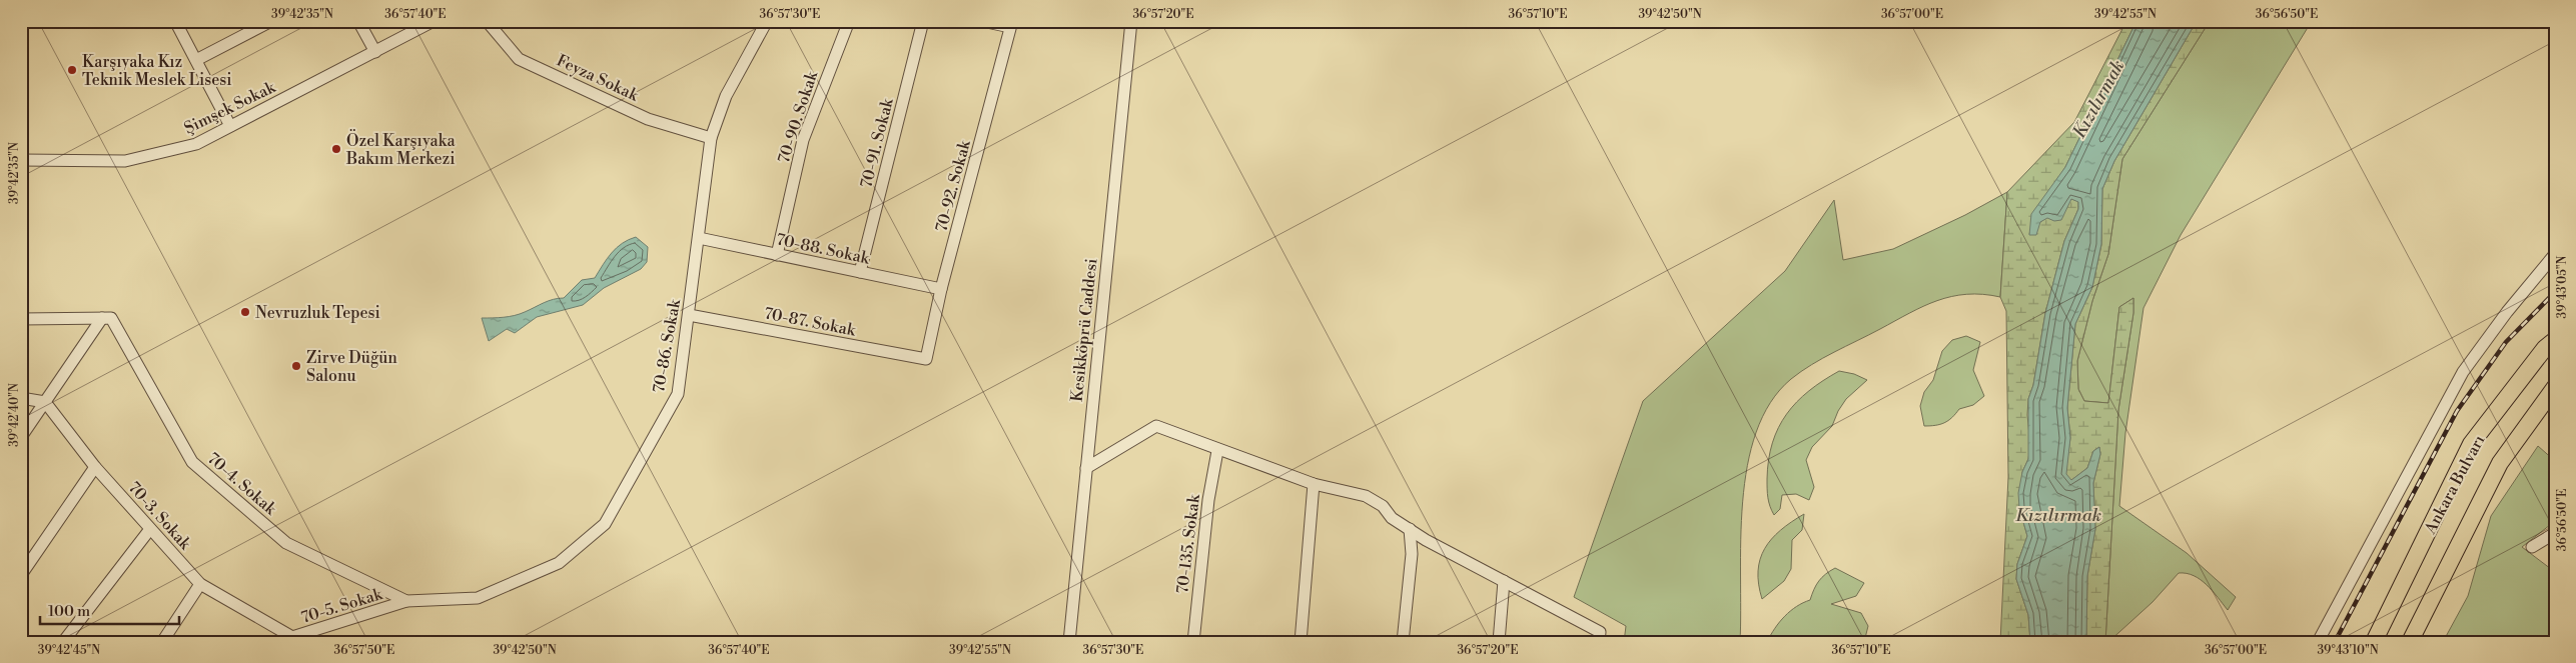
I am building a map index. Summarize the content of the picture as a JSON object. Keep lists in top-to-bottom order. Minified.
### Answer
{"streets":{"highway":["Ankara Bulvarı"],"street":["Feyza Sokak","Şimşek Sokak","70-90. Sokak","70-91. Sokak","70-92. Sokak","70-88. Sokak","70-87. Sokak","Kesikköprü Caddesi","70-86. Sokak","70-4. Sokak","70-3. Sokak","70-135. Sokak","70-5. Sokak"]},"crossings":[["Feyza Sokak","70-86. Sokak"],["70-90. Sokak","70-88. Sokak"],["70-91. Sokak","70-88. Sokak"],["70-92. Sokak","70-88. Sokak"],["70-92. Sokak","70-87. Sokak"],["70-88. Sokak","70-86. Sokak"],["70-87. Sokak","70-86. Sokak"],["70-86. Sokak","70-4. Sokak"],["70-4. Sokak","70-5. Sokak"],["70-3. Sokak","70-5. Sokak"]],"water":["Kızılırmak"],"places":["Karşıyaka Kız Teknik Meslek Lisesi","Özel Karşıyaka Bakım Merkezi","Nevruzluk Tepesi","Zirve Düğün Salonu"],"scale_bar":"100 m","coordinates":["39°42'35\"N","36°57'40\"E","36°57'30\"E","36°57'20\"E","36°57'10\"E","39°42'50\"N","36°57'00\"E","39°42'55\"N","36°56'50\"E","39°43'05\"N","39°42'40\"N","39°42'45\"N","36°57'50\"E","39°43'10\"N"]}
